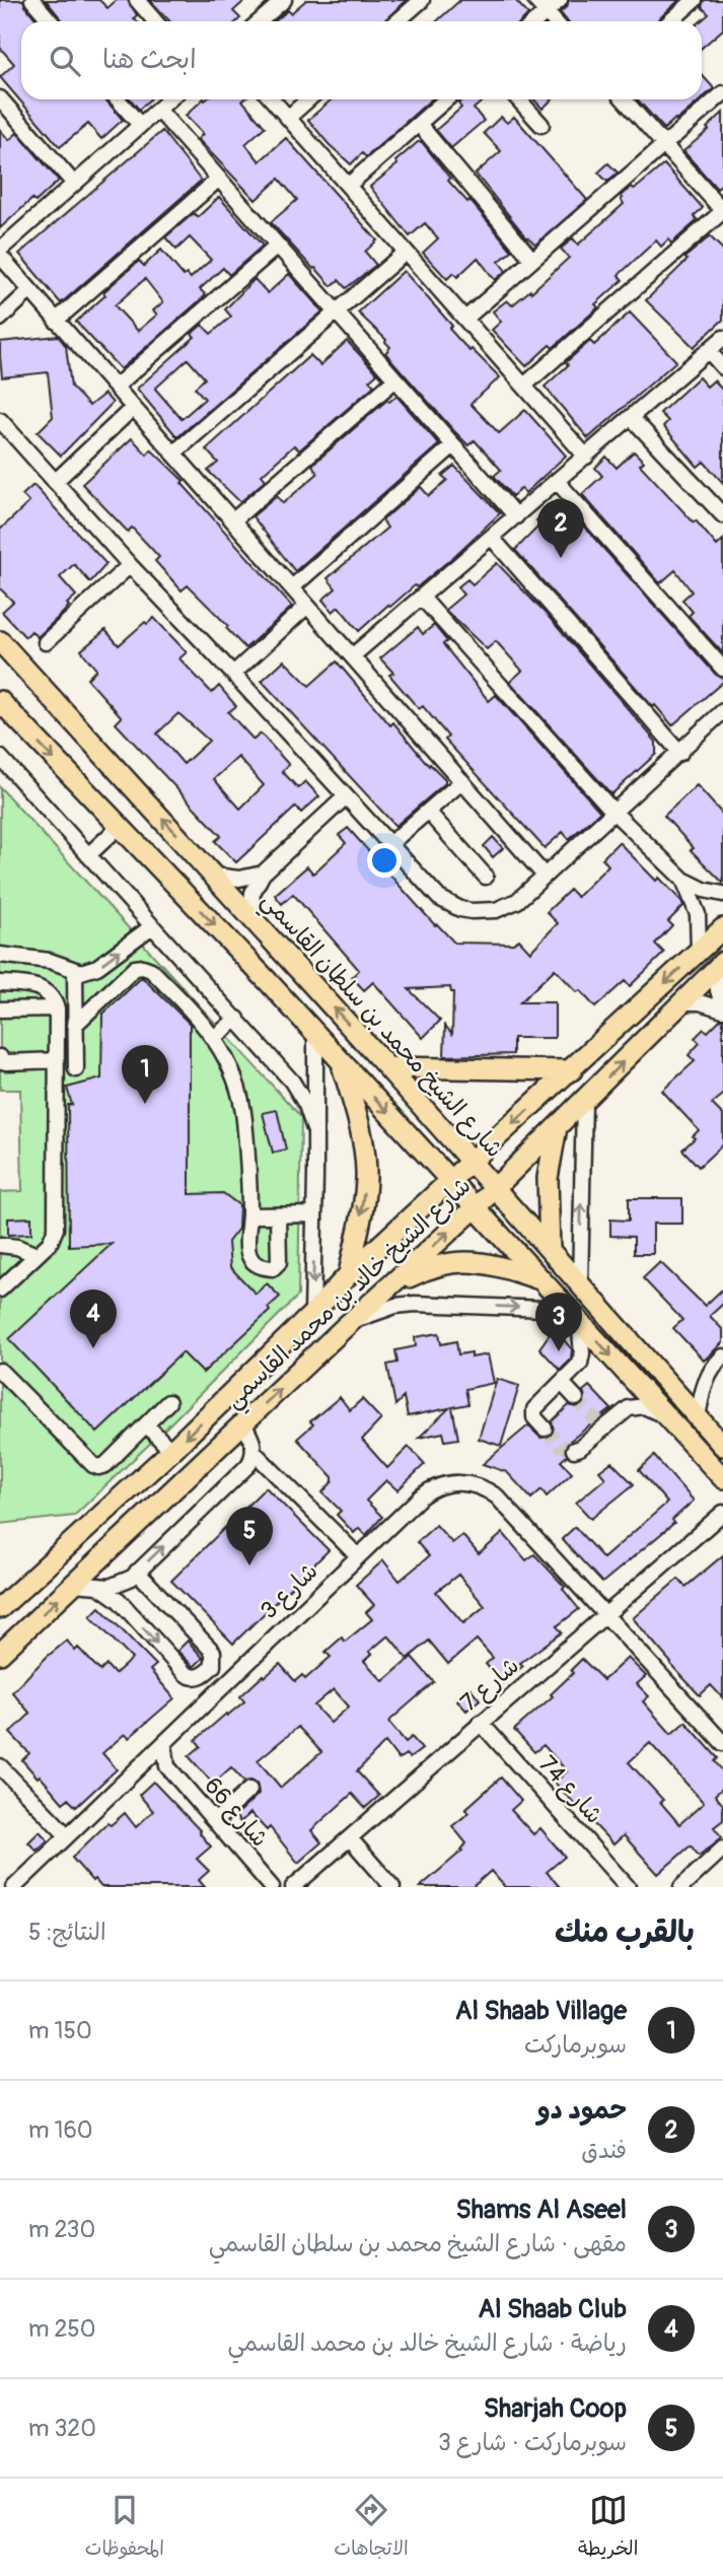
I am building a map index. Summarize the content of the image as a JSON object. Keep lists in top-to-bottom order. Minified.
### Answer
{"streets":{"main road":["شارع الشيخ محمد بن سلطان القاسمي","شارع الشيخ خالد بن محمد القاسمي"],"street":["شارع 3","شارع 7","شارع 74","شارع 66"]},"crossings":[["شارع الشيخ محمد بن سلطان القاسمي","شارع الشيخ خالد بن محمد القاسمي"],["شارع 3","شارع 7"],["شارع 7","شارع 74"]],"page":{"search":"ابحث هنا","pins":["2","1","4","3","5"],"heading":["بالقرب منك","النتائج: 5"],"list":[{"mark":"1","name":"Al Shaab Village","note":"سوبرماركت","value":"150 m"},{"mark":"2","name":"حمود دو","note":"فندق","value":"160 m"},{"mark":"3","name":"Shams Al Aseel","note":"مقهى · شارع الشيخ محمد بن سلطان القاسمي","value":"230 m"},{"mark":"4","name":"Al Shaab Club","note":"رياضة · شارع الشيخ خالد بن محمد القاسمي","value":"250 m"},{"mark":"5","name":"Sharjah Coop","note":"سوبرماركت · شارع 3","value":"320 m"}],"nav":["الخريطة","الاتجاهات","المحفوظات"]}}
